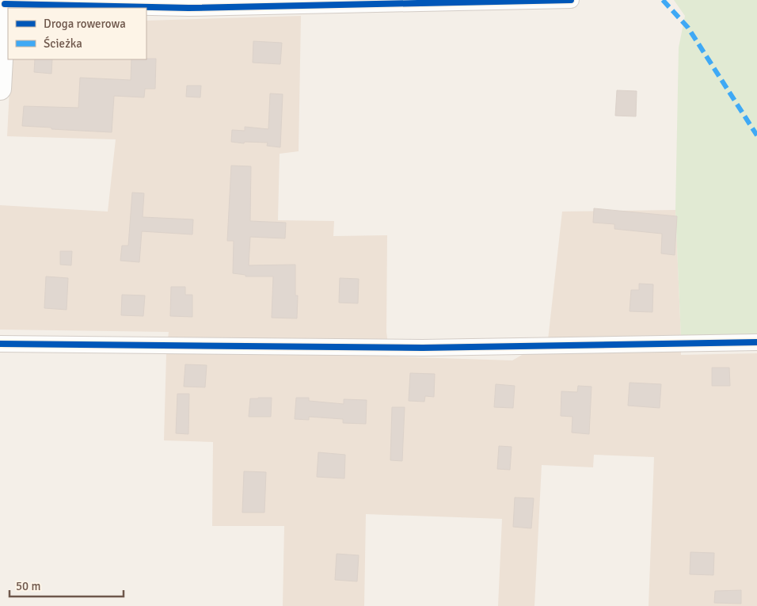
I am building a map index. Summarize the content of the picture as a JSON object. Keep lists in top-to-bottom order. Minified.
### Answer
{"legend":["Droga rowerowa","Ścieżka"],"scale_bar":"50 m"}
